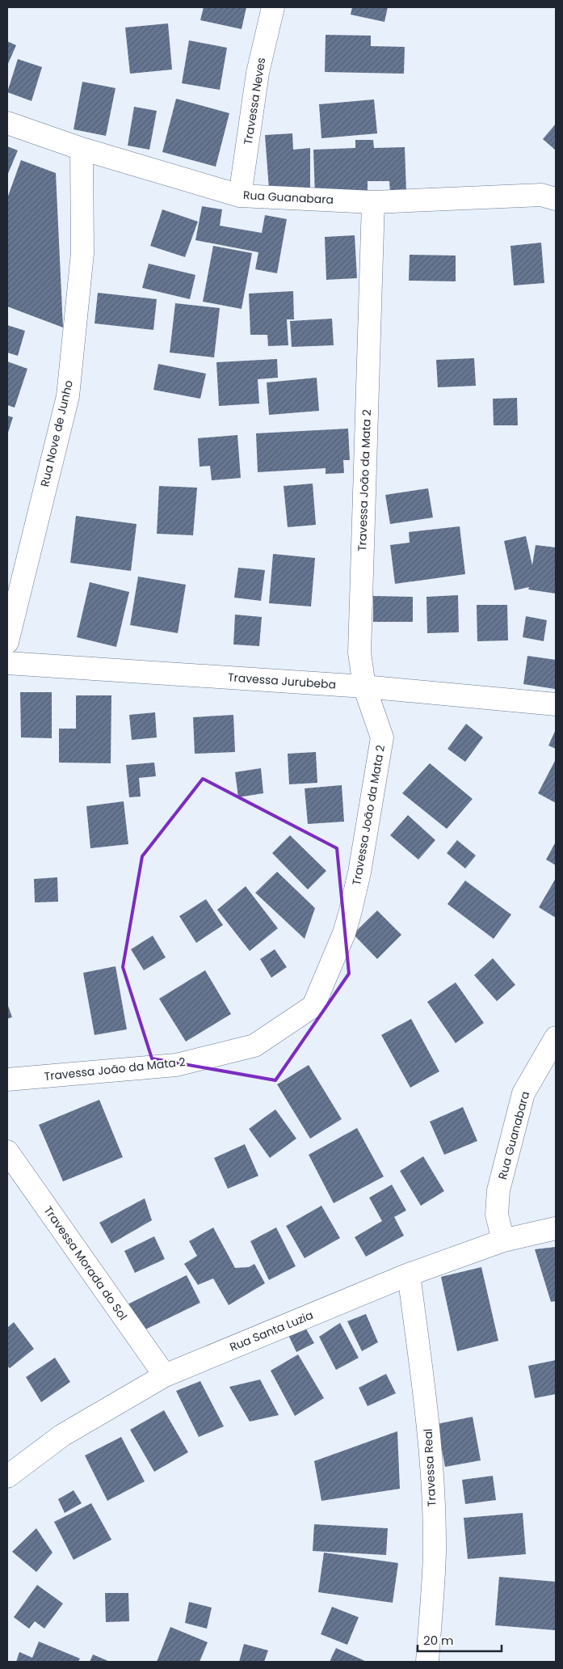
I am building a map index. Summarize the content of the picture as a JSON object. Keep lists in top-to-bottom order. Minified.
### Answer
{"streets":{"street":["Travessa Neves","Rua Guanabara","Rua Nove de Junho","Travessa João da Mata 2","Travessa Jurubeba","Travessa Morada do Sol","Rua Santa Luzia","Travessa Real"]},"crossings":[["Travessa Neves","Rua Guanabara"],["Rua Guanabara","Rua Nove de Junho"],["Rua Guanabara","Travessa João da Mata 2"],["Rua Guanabara","Rua Santa Luzia"],["Travessa João da Mata 2","Travessa Jurubeba"],["Travessa Morada do Sol","Rua Santa Luzia"],["Rua Santa Luzia","Travessa Real"]],"scale_bar":"20 m"}
